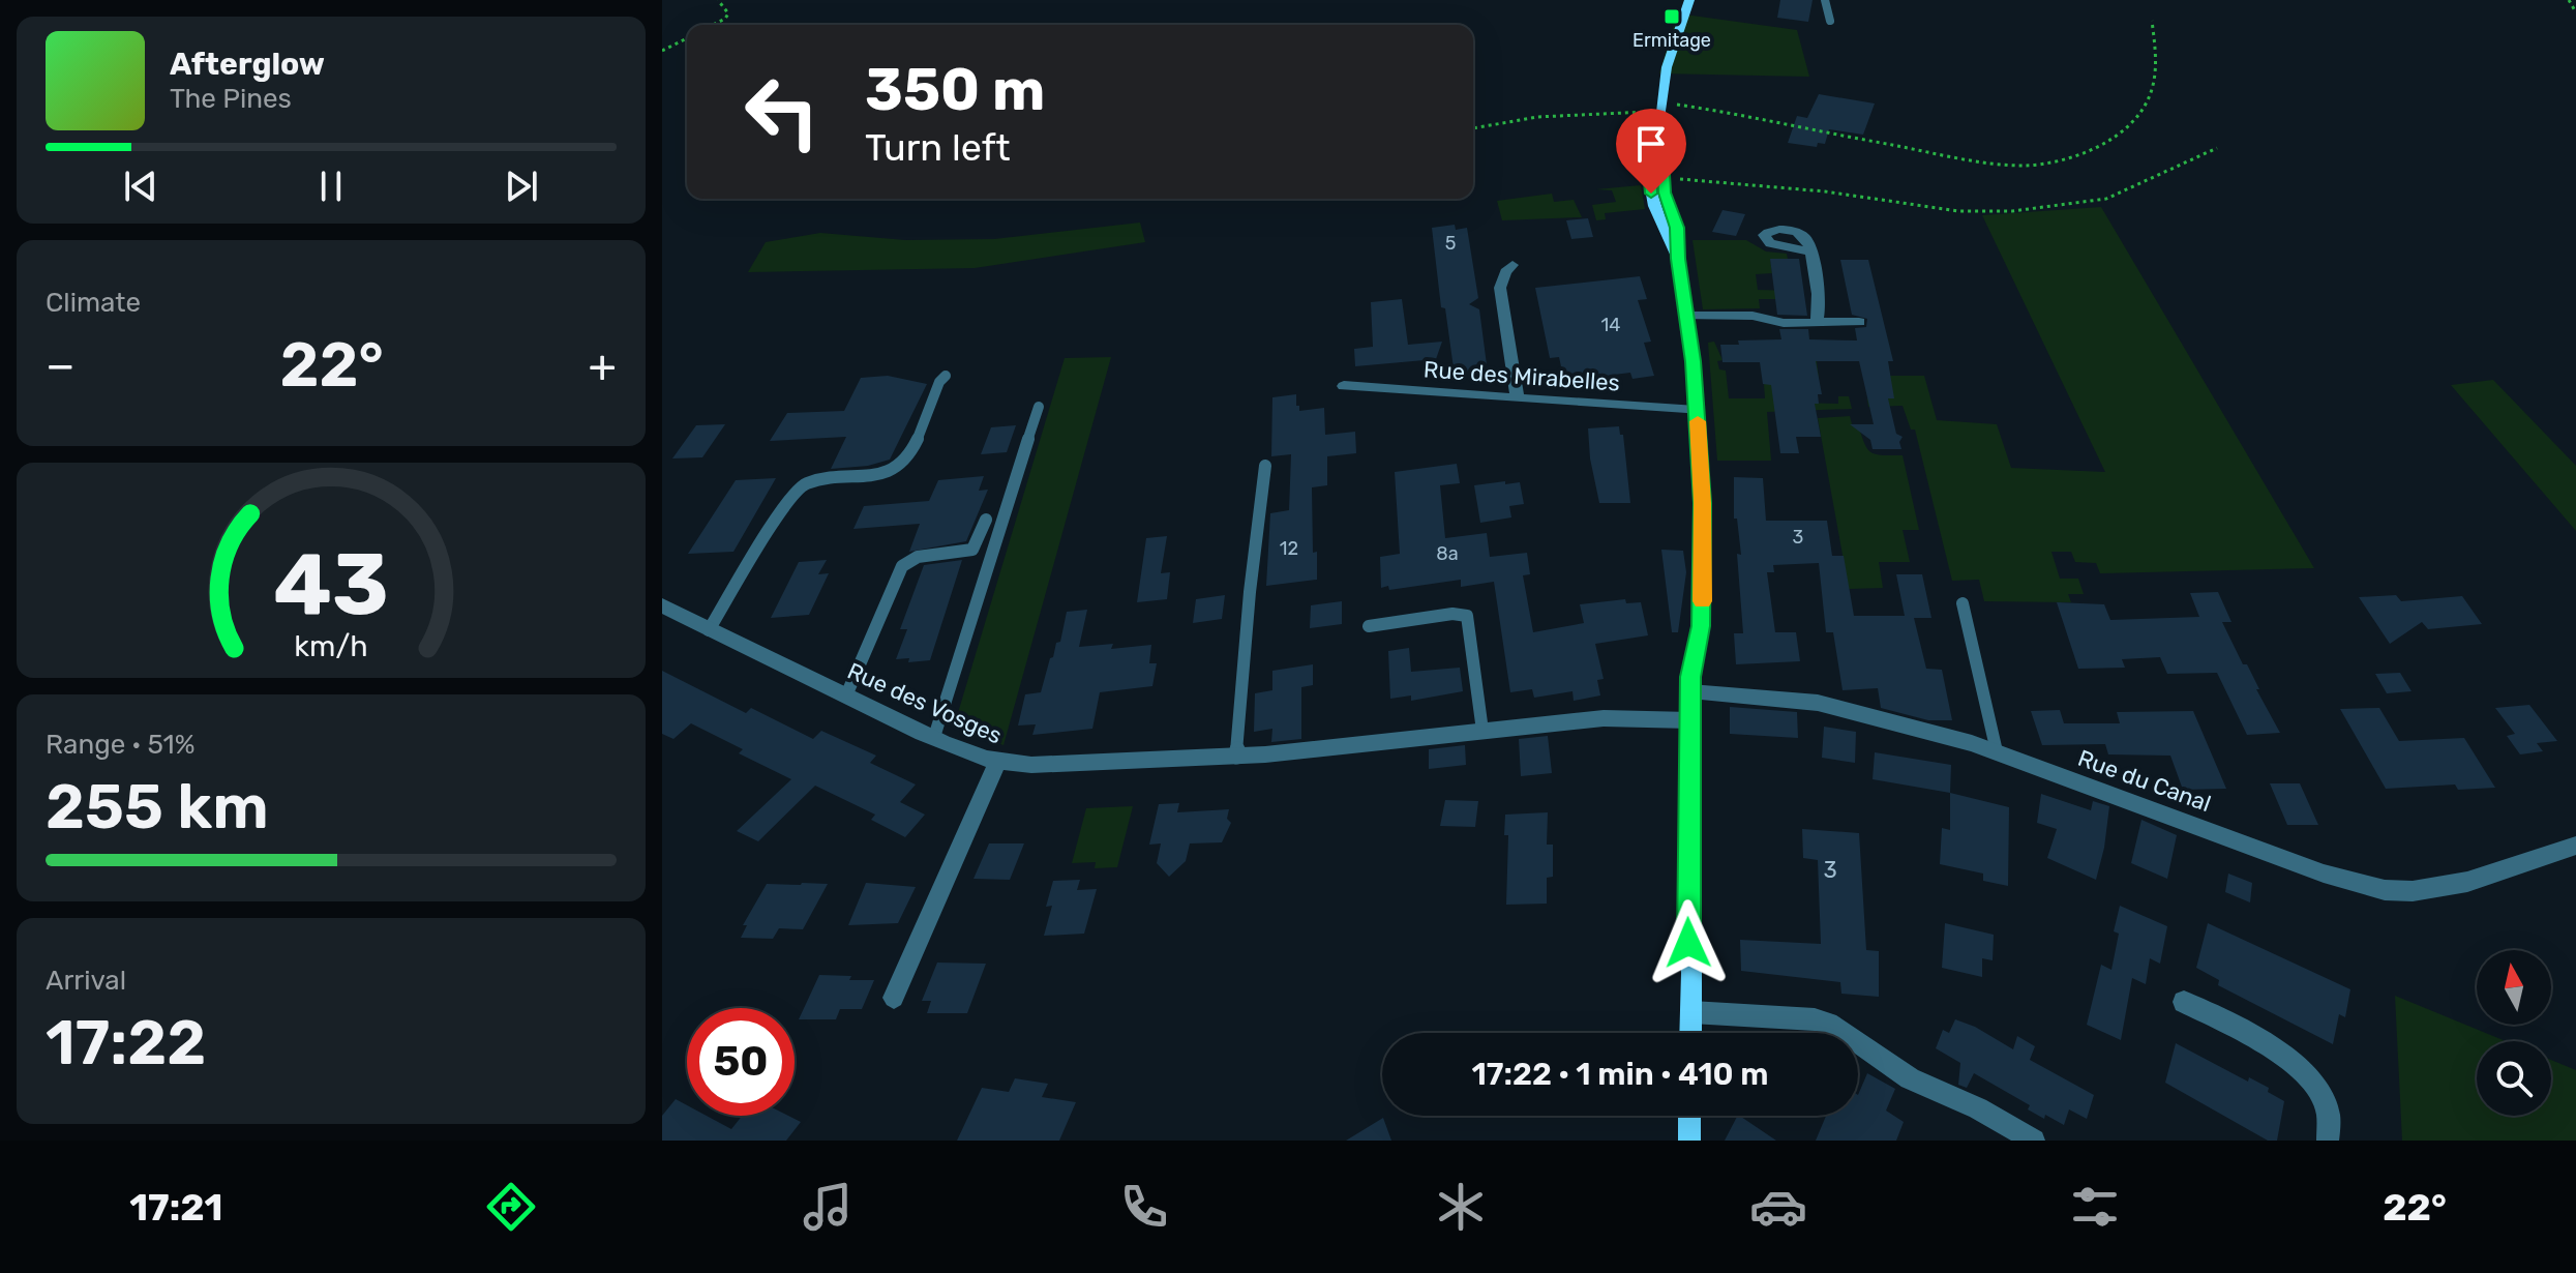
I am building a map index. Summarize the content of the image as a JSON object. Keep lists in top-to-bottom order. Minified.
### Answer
{"streets":{"street":["Rue des Mirabelles","Rue des Vosges","Rue du Canal"]},"places":{"transit":["Ermitage"]},"house_numbers":["5","14","3","12","8a","3"],"north":"top","page":{"turn":["350 m","Turn left"],"song":["Afterglow","The Pines"],"tile":["Climate",["Range · 51%","255 km"],["Arrival","17:22"]],"heat":["−","22°","+"],"limit":"50","trip":"17:22 · 1 min · 410 m","tabs":["17:21","22°"],"gauge":["43","km/h"]}}
